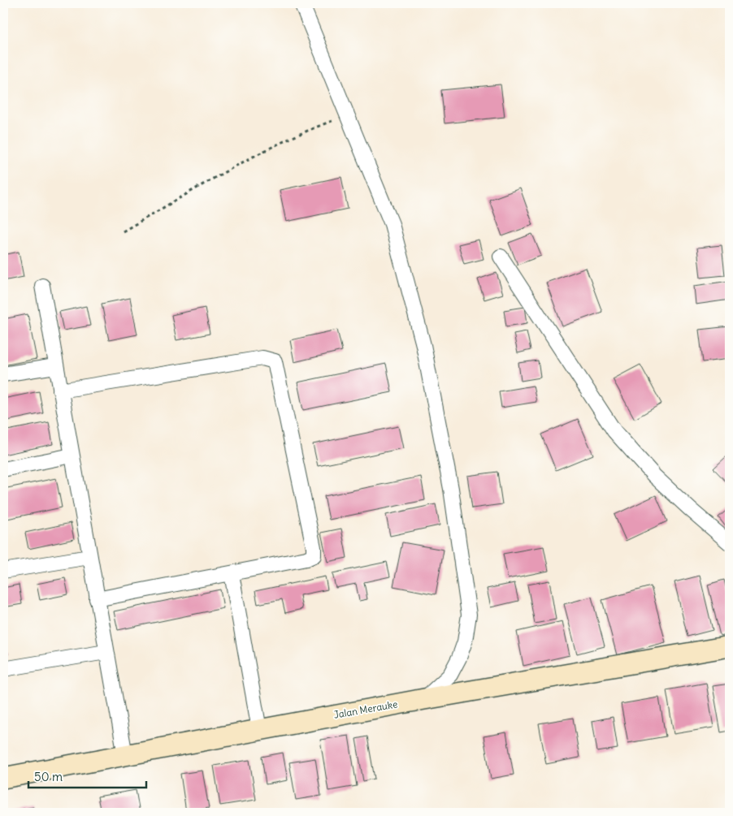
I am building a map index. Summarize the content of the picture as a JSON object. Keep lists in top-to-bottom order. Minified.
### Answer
{"streets":{"street":["Jalan Merauke"]},"scale_bar":"50 m"}
